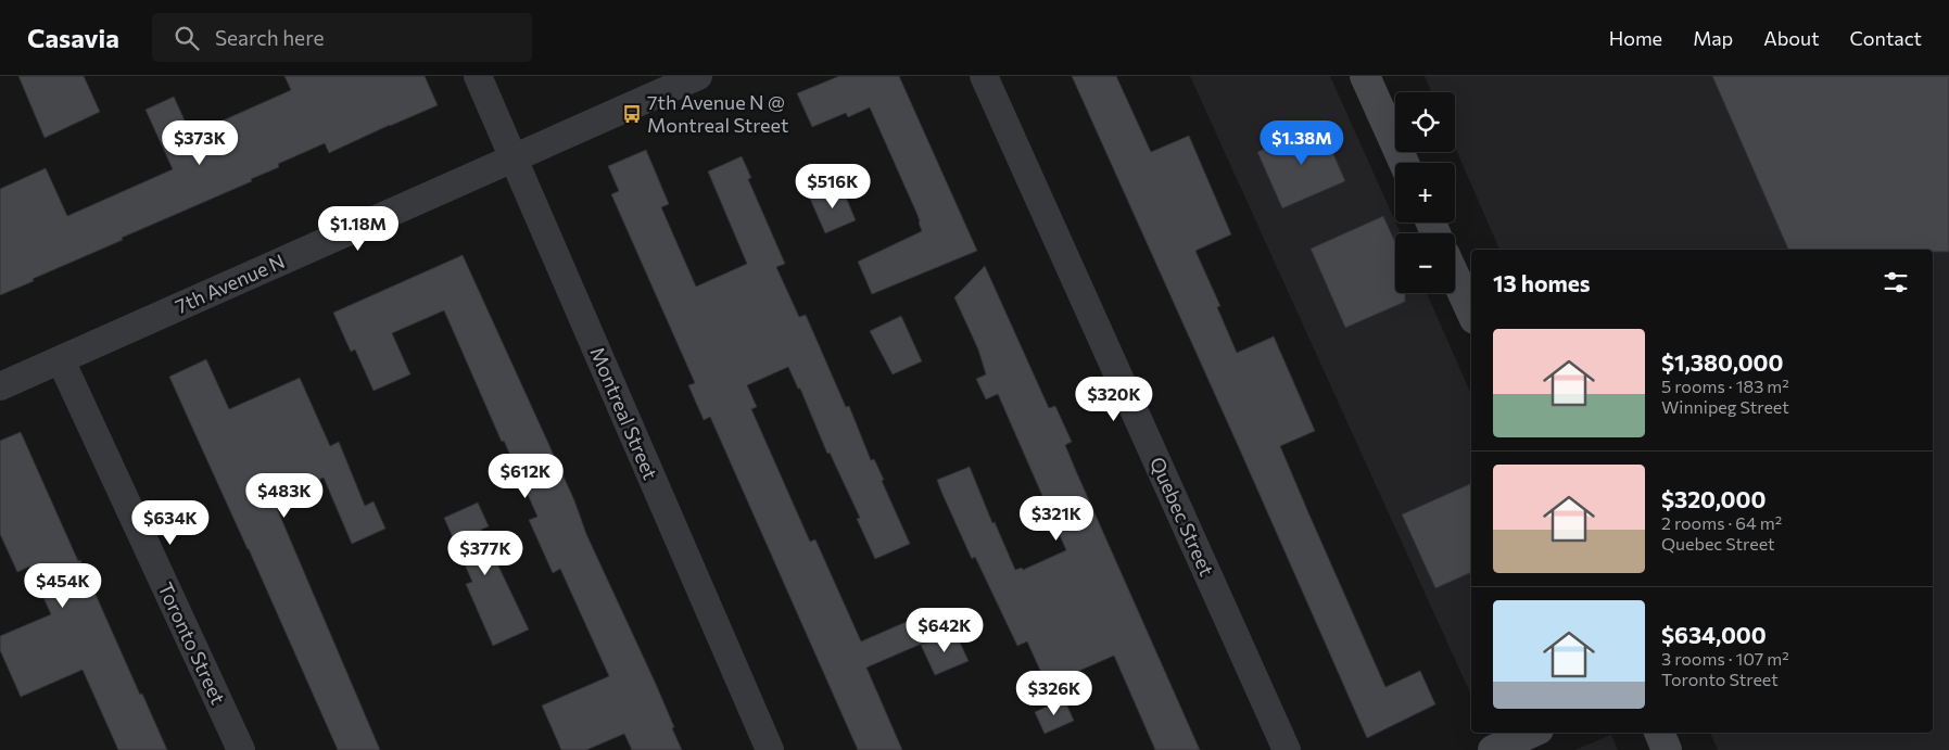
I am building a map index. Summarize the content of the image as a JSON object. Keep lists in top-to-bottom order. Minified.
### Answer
{"streets":{"street":["7th Avenue N","Montreal Street","Quebec Street","Toronto Street"]},"crossings":[["7th Avenue N","Montreal Street"],["7th Avenue N","Toronto Street"]],"places":{"bus stop":["7th Avenue N @ Montreal Street"]},"page":{"header":"Casavia","search":"Search here","nav":["Home","Map","About","Contact"],"map_buttons":["+","−"],"price":["$373K","$1.38M","$516K","$1.18M","$320K","$612K","$483K","$321K","$634K","$377K","$454K","$642K","$326K"],"heading":"13 homes","list":[{"name":"$1,380,000","note":"5 rooms · 183 m² · Winnipeg Street"},{"name":"$320,000","note":"2 rooms · 64 m² · Quebec Street"},{"name":"$634,000","note":"3 rooms · 107 m² · Toronto Street"}]}}
